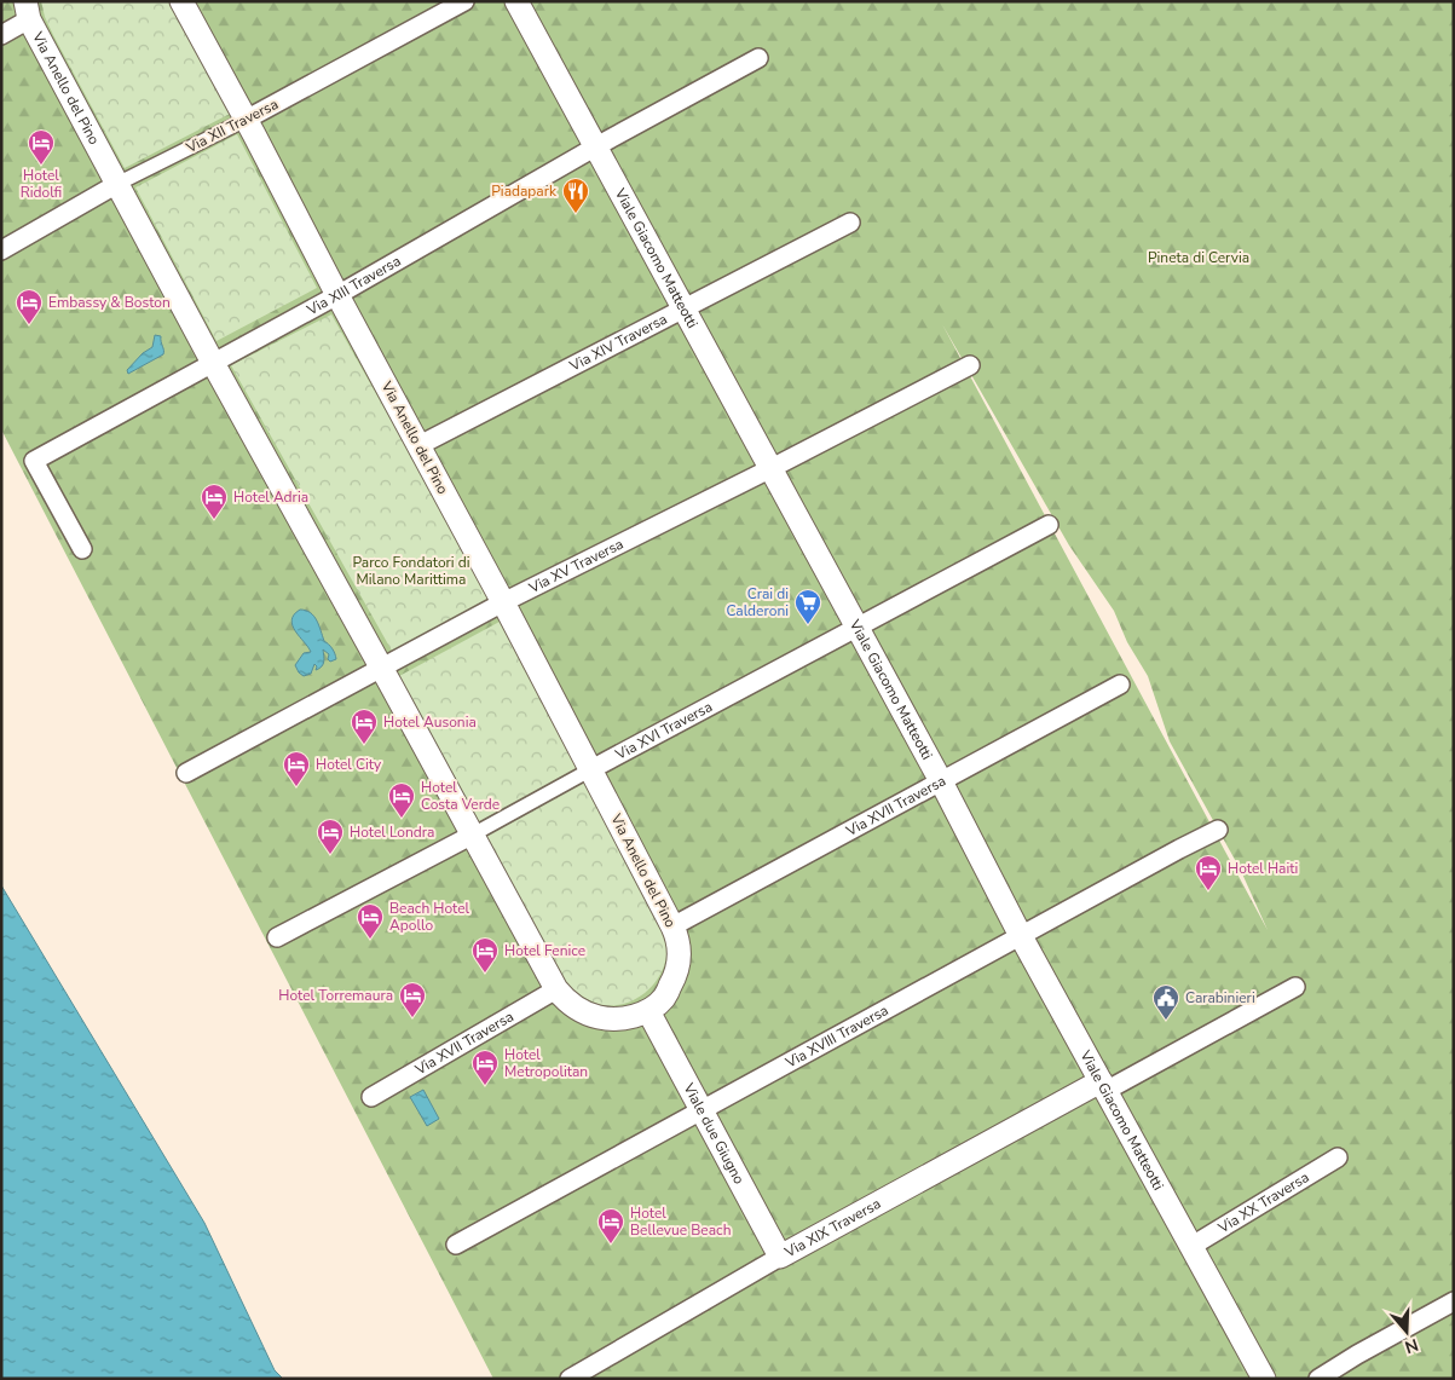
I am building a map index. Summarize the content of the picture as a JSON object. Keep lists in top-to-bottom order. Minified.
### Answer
{"streets":{"street":["Via Anello del Pino","Via XII Traversa","Viale Giacomo Matteotti","Via XIII Traversa","Via XIV Traversa","Via XV Traversa","Via XVI Traversa","Via XVII Traversa","Via XVIII Traversa","Viale due Giugno","Via XX Traversa","Via XIX Traversa"]},"crossings":[["Via Anello del Pino","Via XII Traversa"],["Via Anello del Pino","Via XIII Traversa"],["Via Anello del Pino","Via XIV Traversa"],["Via Anello del Pino","Via XV Traversa"],["Via Anello del Pino","Via XVI Traversa"],["Via Anello del Pino","Via XVII Traversa"],["Via Anello del Pino","Viale due Giugno"],["Viale Giacomo Matteotti","Via XIII Traversa"],["Viale Giacomo Matteotti","Via XIV Traversa"],["Viale Giacomo Matteotti","Via XV Traversa"],["Viale Giacomo Matteotti","Via XVI Traversa"],["Viale Giacomo Matteotti","Via XVII Traversa"],["Viale Giacomo Matteotti","Via XVIII Traversa"],["Viale Giacomo Matteotti","Via XX Traversa"],["Viale Giacomo Matteotti","Via XIX Traversa"],["Via XVIII Traversa","Viale due Giugno"],["Viale due Giugno","Via XIX Traversa"]],"parks":["Pineta di Cervia","Parco Fondatori di Milano Marittima"],"places":{"hotel":["Hotel Ridolfi","Embassy & Boston","Hotel Adria","Hotel Ausonia","Hotel City","Hotel Costa Verde","Hotel Londra","Hotel Haiti","Beach Hotel Apollo","Hotel Fenice","Hotel Torremaura","Hotel Metropolitan","Hotel Bellevue Beach"],"restaurant":["Piadapark"],"supermarket":["Crai di Calderoni"],"public building":["Carabinieri"]},"north":"bottom"}
